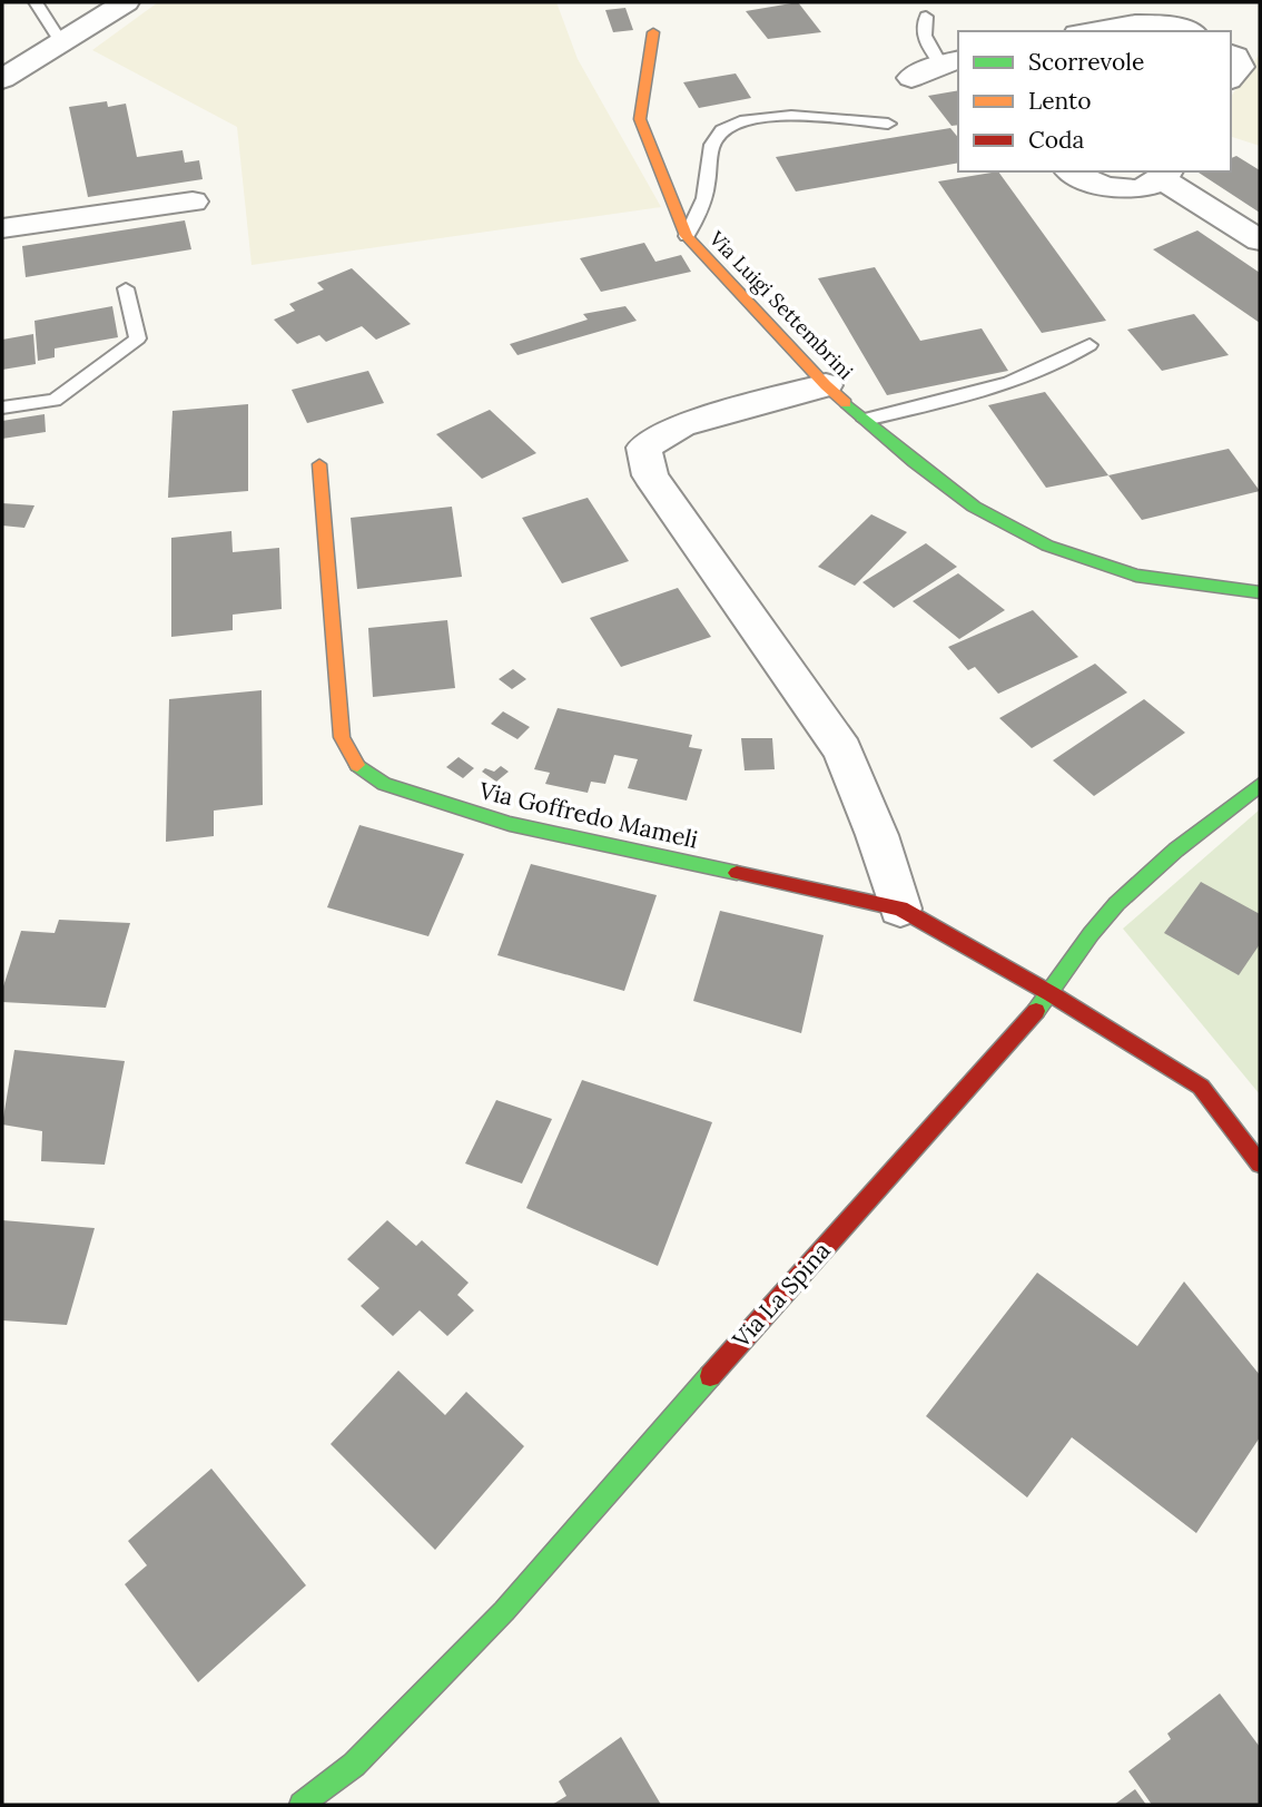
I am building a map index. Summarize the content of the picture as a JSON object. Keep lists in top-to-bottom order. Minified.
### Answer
{"streets":{"street":["Via Luigi Settembrini","Via Goffredo Mameli","Via La Spina"]},"crossings":[["Via Goffredo Mameli","Via La Spina"]],"legend":["Scorrevole","Lento","Coda"]}
